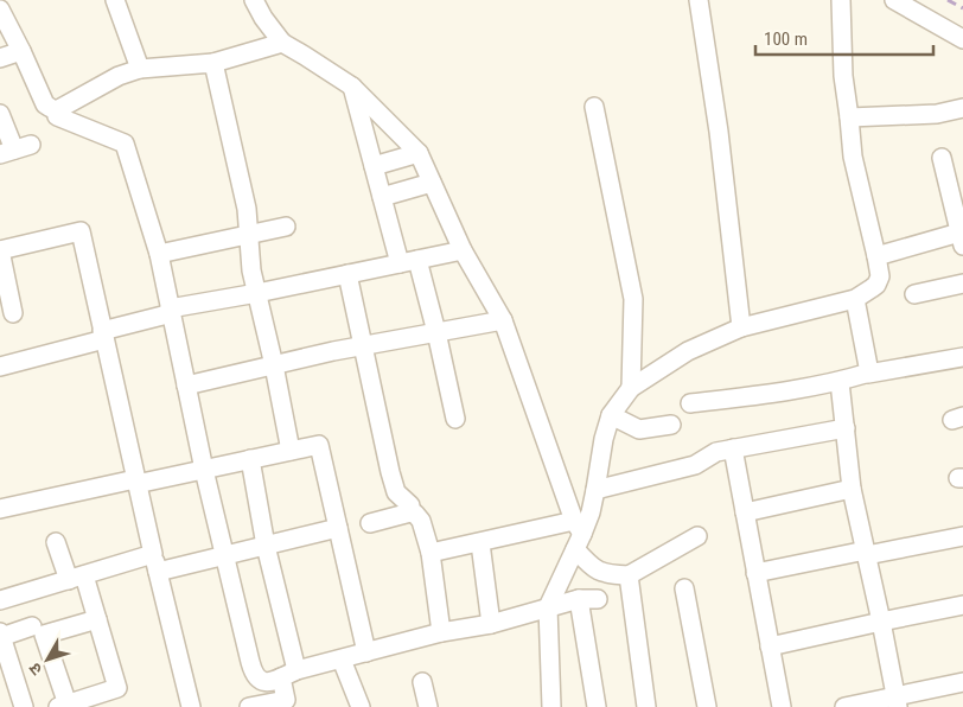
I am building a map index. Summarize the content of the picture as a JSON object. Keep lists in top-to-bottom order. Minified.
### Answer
{"scale_bar":"100 m","north":"bottom left"}
